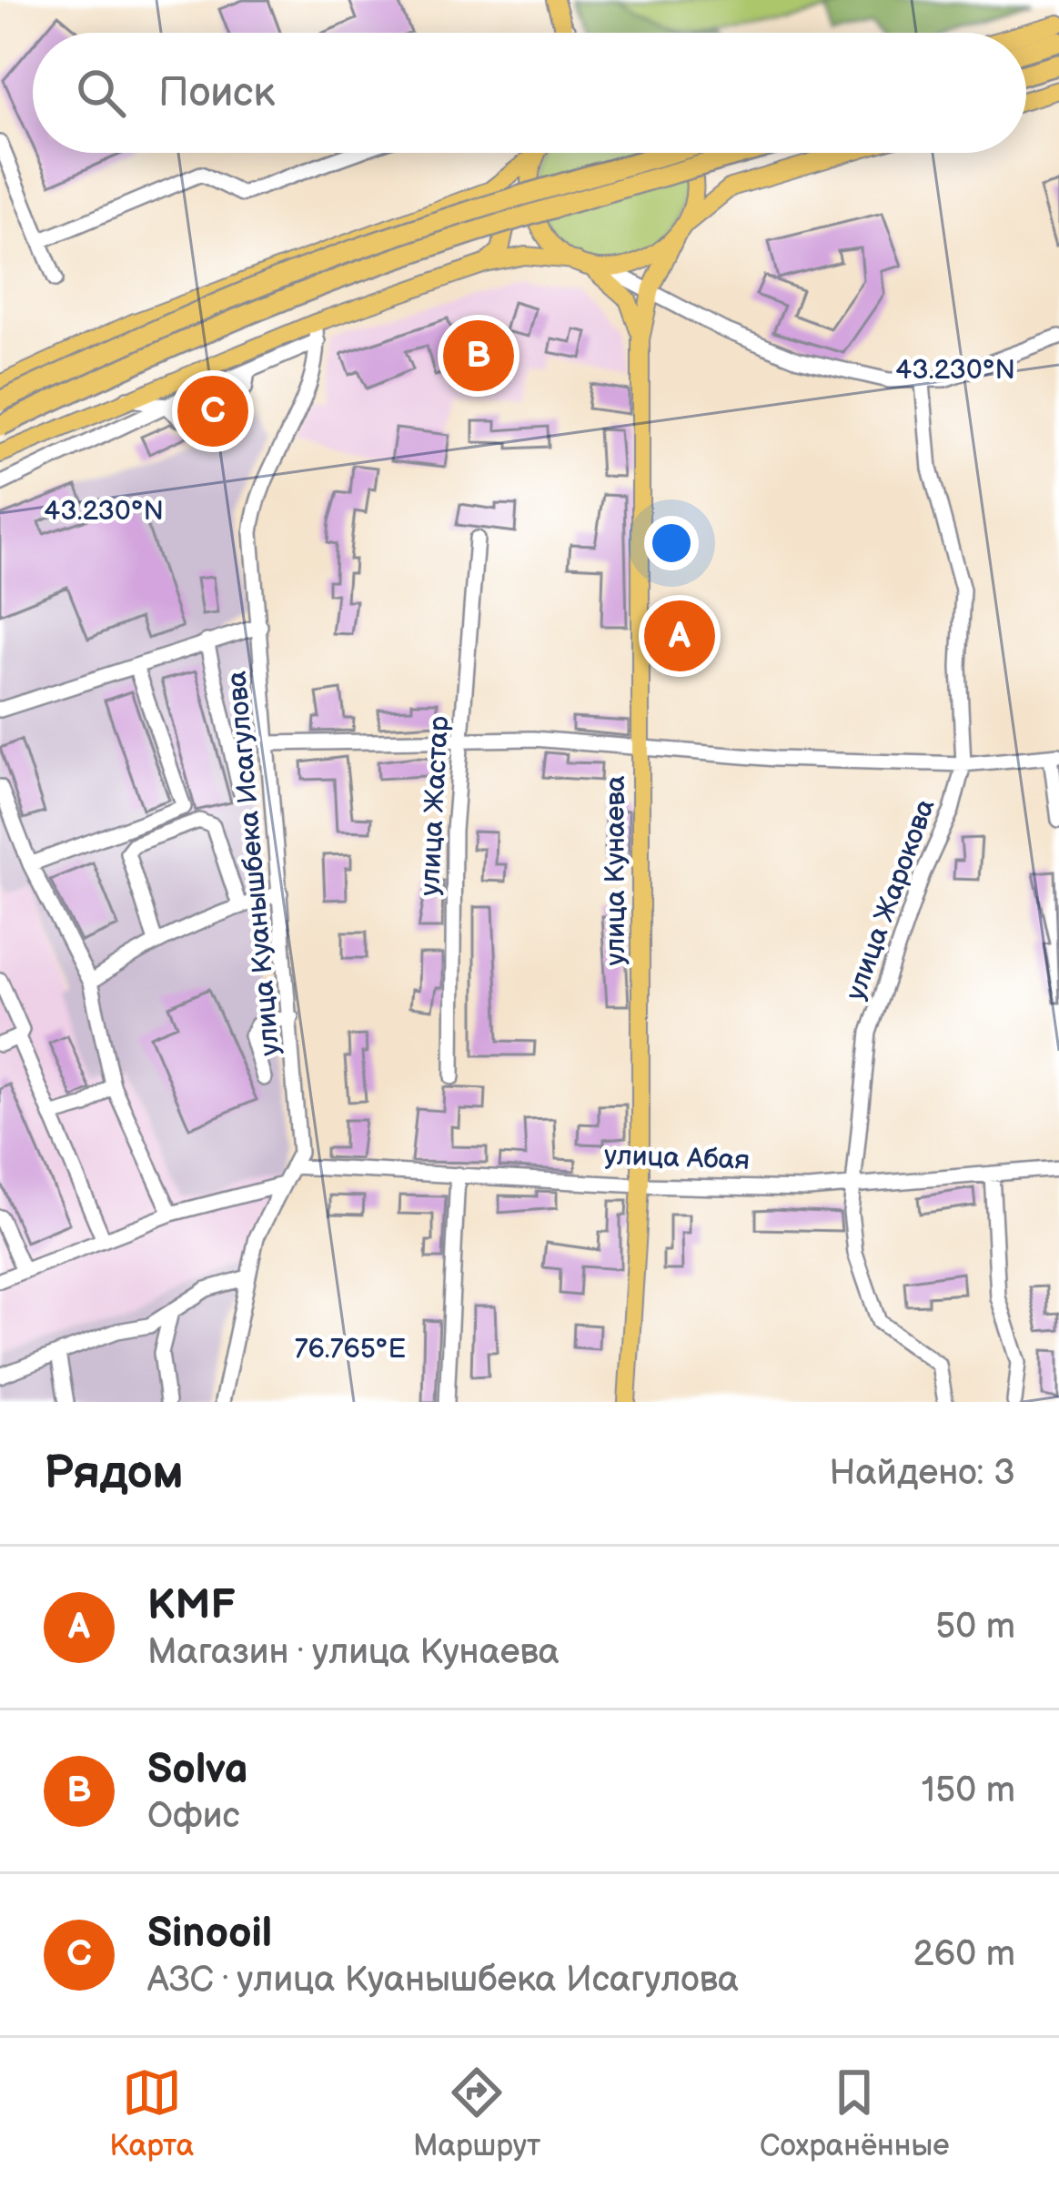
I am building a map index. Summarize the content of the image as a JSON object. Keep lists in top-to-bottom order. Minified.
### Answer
{"streets":{"main road":["улица Кунаева"],"street":["улица Жастар","улица Куанышбека Исагулова","улица Жарокова","улица Абая"]},"crossings":[["улица Куанышбека Исагулова","улица Абая"],["улица Кунаева","улица Абая"],["улица Жарокова","улица Абая"]],"page":{"search":"Поиск","pins":["B","C","A"],"heading":["Рядом","Найдено: 3"],"list":[{"mark":"A","name":"KMF","note":"Магазин · улица Кунаева","value":"50 m"},{"mark":"B","name":"Solva","note":"Офис","value":"150 m"},{"mark":"C","name":"Sinooil","note":"АЗС · улица Куанышбека Исагулова","value":"260 m"}],"nav":["Карта","Маршрут","Сохранённые"]},"coordinates":["43.230°N","76.765°E"]}
